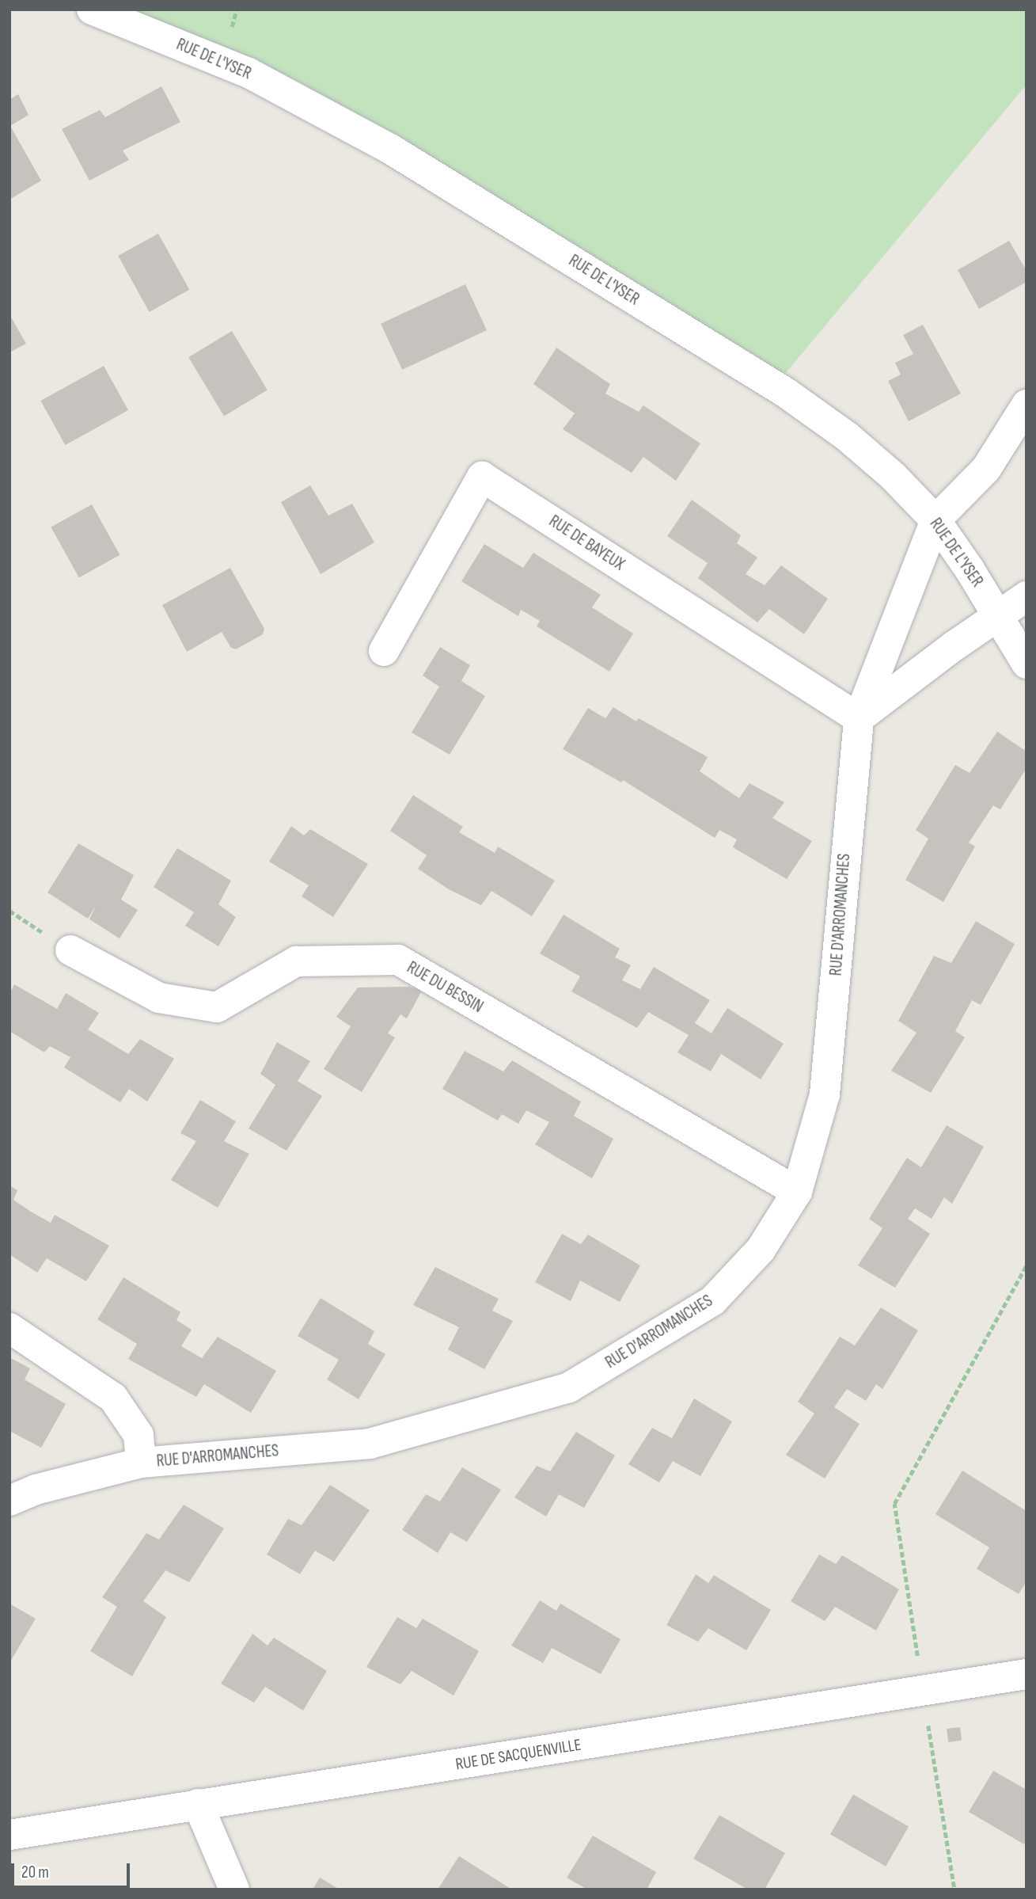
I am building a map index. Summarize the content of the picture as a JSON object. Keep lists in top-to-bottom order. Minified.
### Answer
{"streets":{"street":["RUE DE L'YSER","RUE DE BAYEUX","RUE D'ARROMANCHES","RUE DU BESSIN","RUE DE SACQUENVILLE"]},"crossings":[["RUE DE L'YSER","RUE D'ARROMANCHES"],["RUE DE BAYEUX","RUE D'ARROMANCHES"],["RUE D'ARROMANCHES","RUE DU BESSIN"]],"scale_bar":"20 m"}
